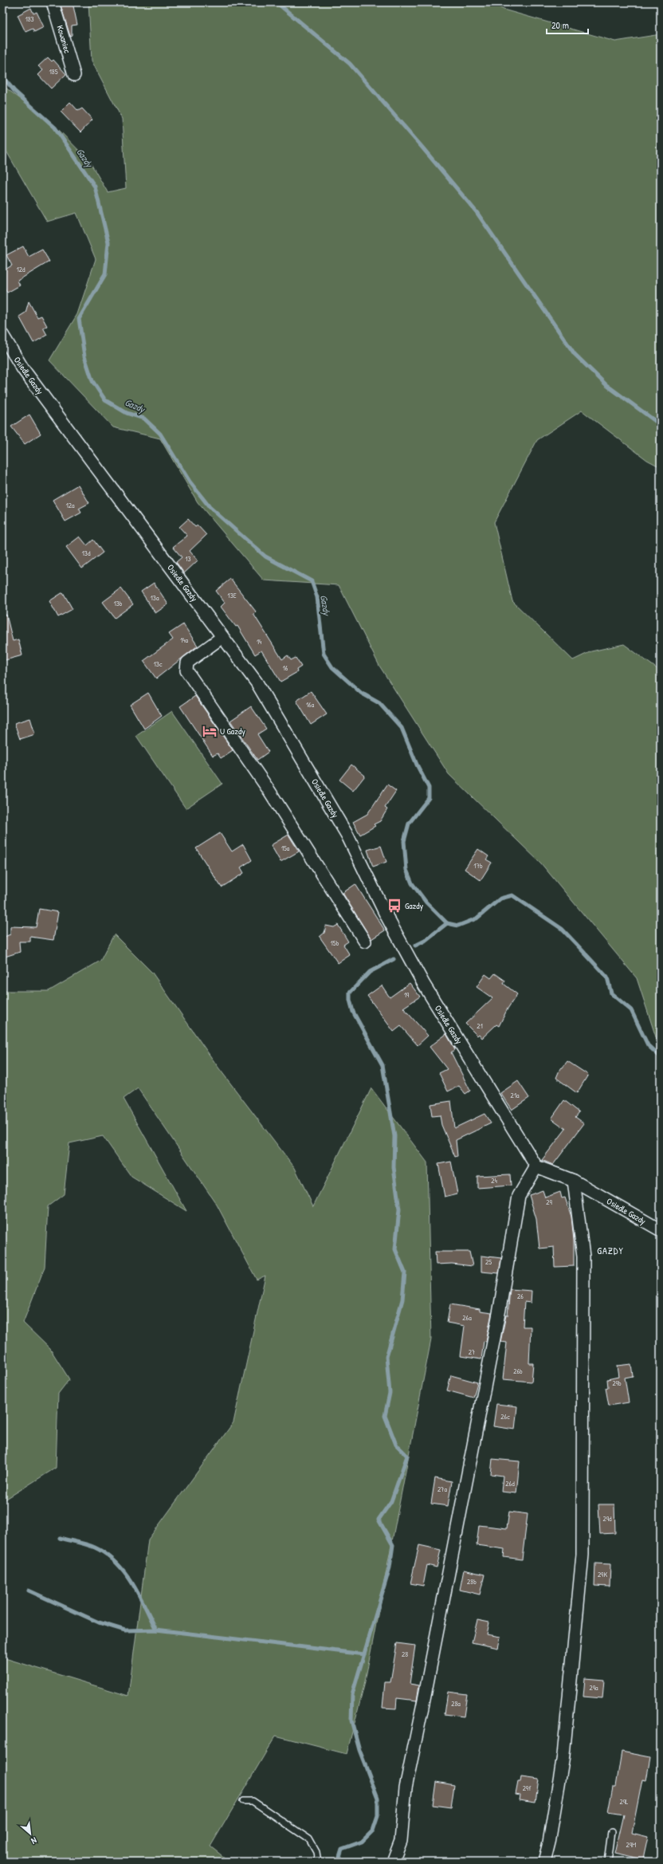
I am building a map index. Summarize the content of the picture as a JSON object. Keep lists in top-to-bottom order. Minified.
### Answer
{"streets":{"street":["Kowaniec","Osiedle Gazdy"]},"districts":["GAZDY"],"water":["Gazdy"],"places":{"hotel":["U Gazdy"],"bus stop":["Gazdy"]},"house_numbers":["183","185","12d","12a","13d","13","13E","13a","13b","14a","14","13c","16","16a","15a","17b","15b","19","21","21a","24","29","25","26","26a","27","26b","29b","26c","26d","27a","29d","29K","28b","28","29a","28a","29f","29L","29M"],"scale_bar":"20 m","north":"bottom right"}
